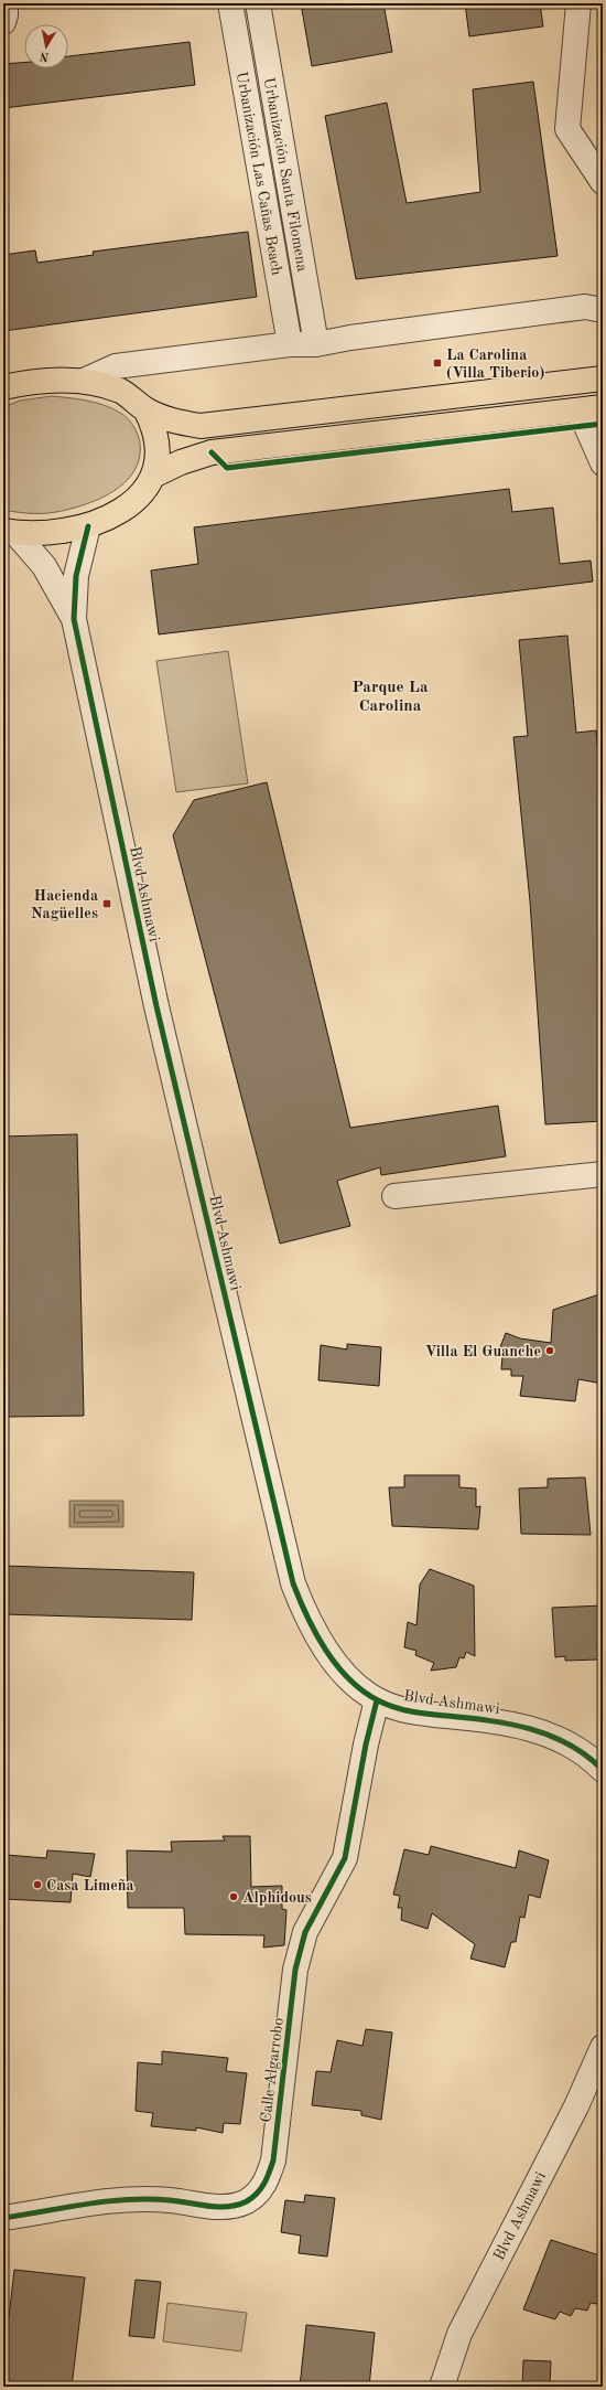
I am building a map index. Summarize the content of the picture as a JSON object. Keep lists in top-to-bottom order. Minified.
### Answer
{"streets":{"street":["Urbanización Las Cañas Beach","Urbanización Santa Filomena","Blvd Ashmawi","Calle Algarrobo"]},"crossings":[["Blvd Ashmawi","Calle Algarrobo"]],"districts":["Parque La Carolina"],"places":{"transit":["La Carolina (Villa Tiberio)","Hacienda Nagüelles"],"other":["Villa El Guanche","Casa Limeña","Alphidous"]},"north":"bottom"}
